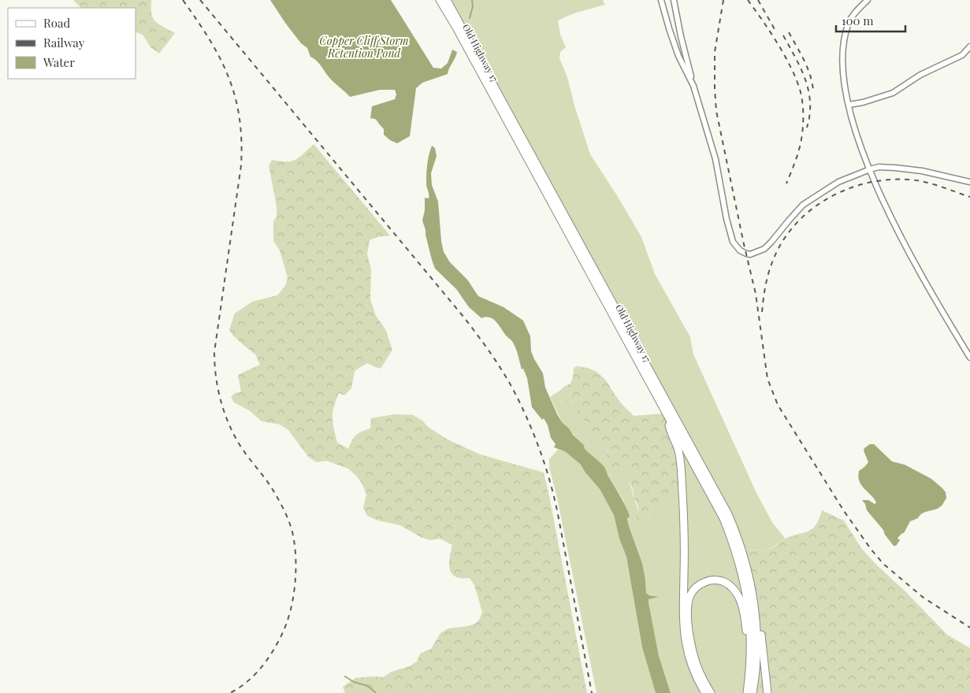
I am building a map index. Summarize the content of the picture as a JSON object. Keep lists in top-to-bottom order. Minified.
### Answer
{"streets":{"main road":["Old Highway 17"]},"water":["Copper Cliff Storm Retention Pond"],"legend":["Road","Railway","Water"],"scale_bar":"100 m"}
